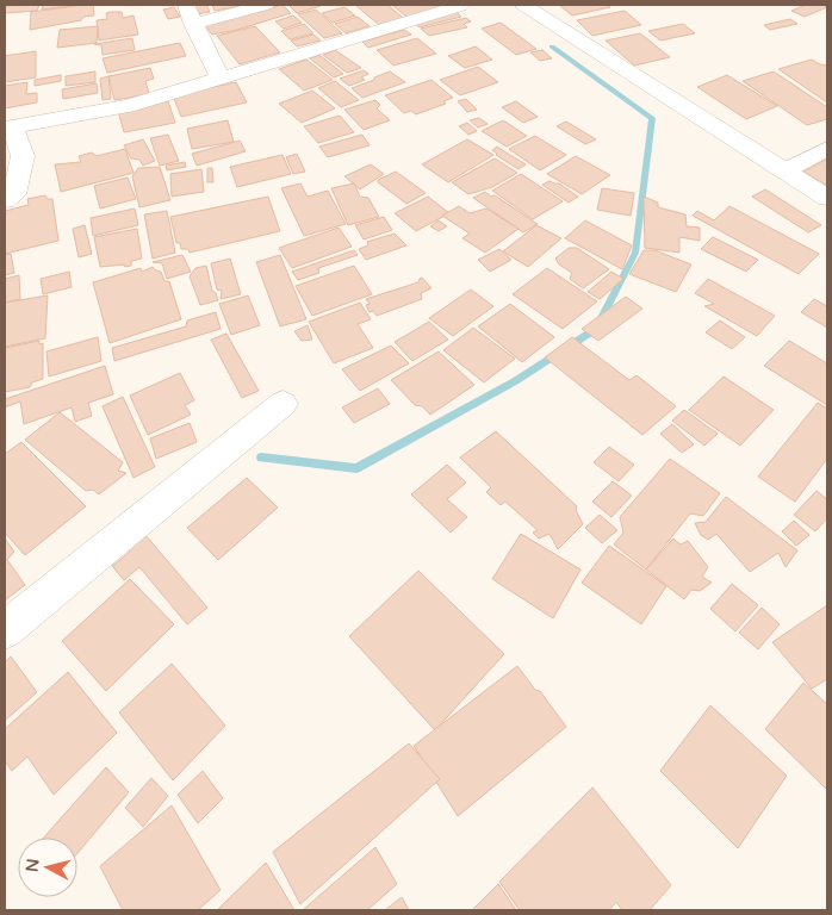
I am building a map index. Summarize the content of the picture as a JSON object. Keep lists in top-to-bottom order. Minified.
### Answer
{"north":"left"}
